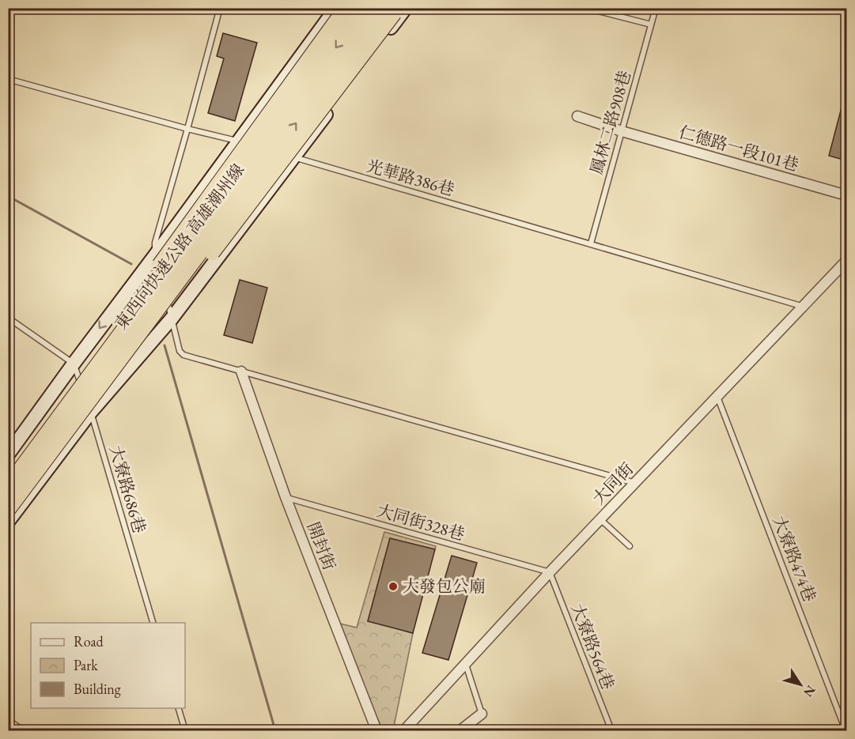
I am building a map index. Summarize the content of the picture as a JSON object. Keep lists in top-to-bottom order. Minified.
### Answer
{"streets":{"highway":["東西向快速公路 高雄潮州線"],"street":["仁德路一段101巷","大同街","開封街"],"lane":["鳳林二路908巷","光華路386巷","大寮路686巷","大同街328巷","大寮路474巷","大寮路564巷"]},"crossings":[["鳳林二路908巷","仁德路一段101巷"],["鳳林二路908巷","光華路386巷"],["光華路386巷","大同街"],["東西向快速公路 高雄潮州線","大寮路686巷"],["大同街","大同街328巷"],["大同街","大寮路474巷"],["大同街","大寮路564巷"],["大同街328巷","開封街"],["大同街328巷","大寮路564巷"]],"places":["大發包公廟"],"legend":["Road","Park","Building"],"north":"bottom right"}
